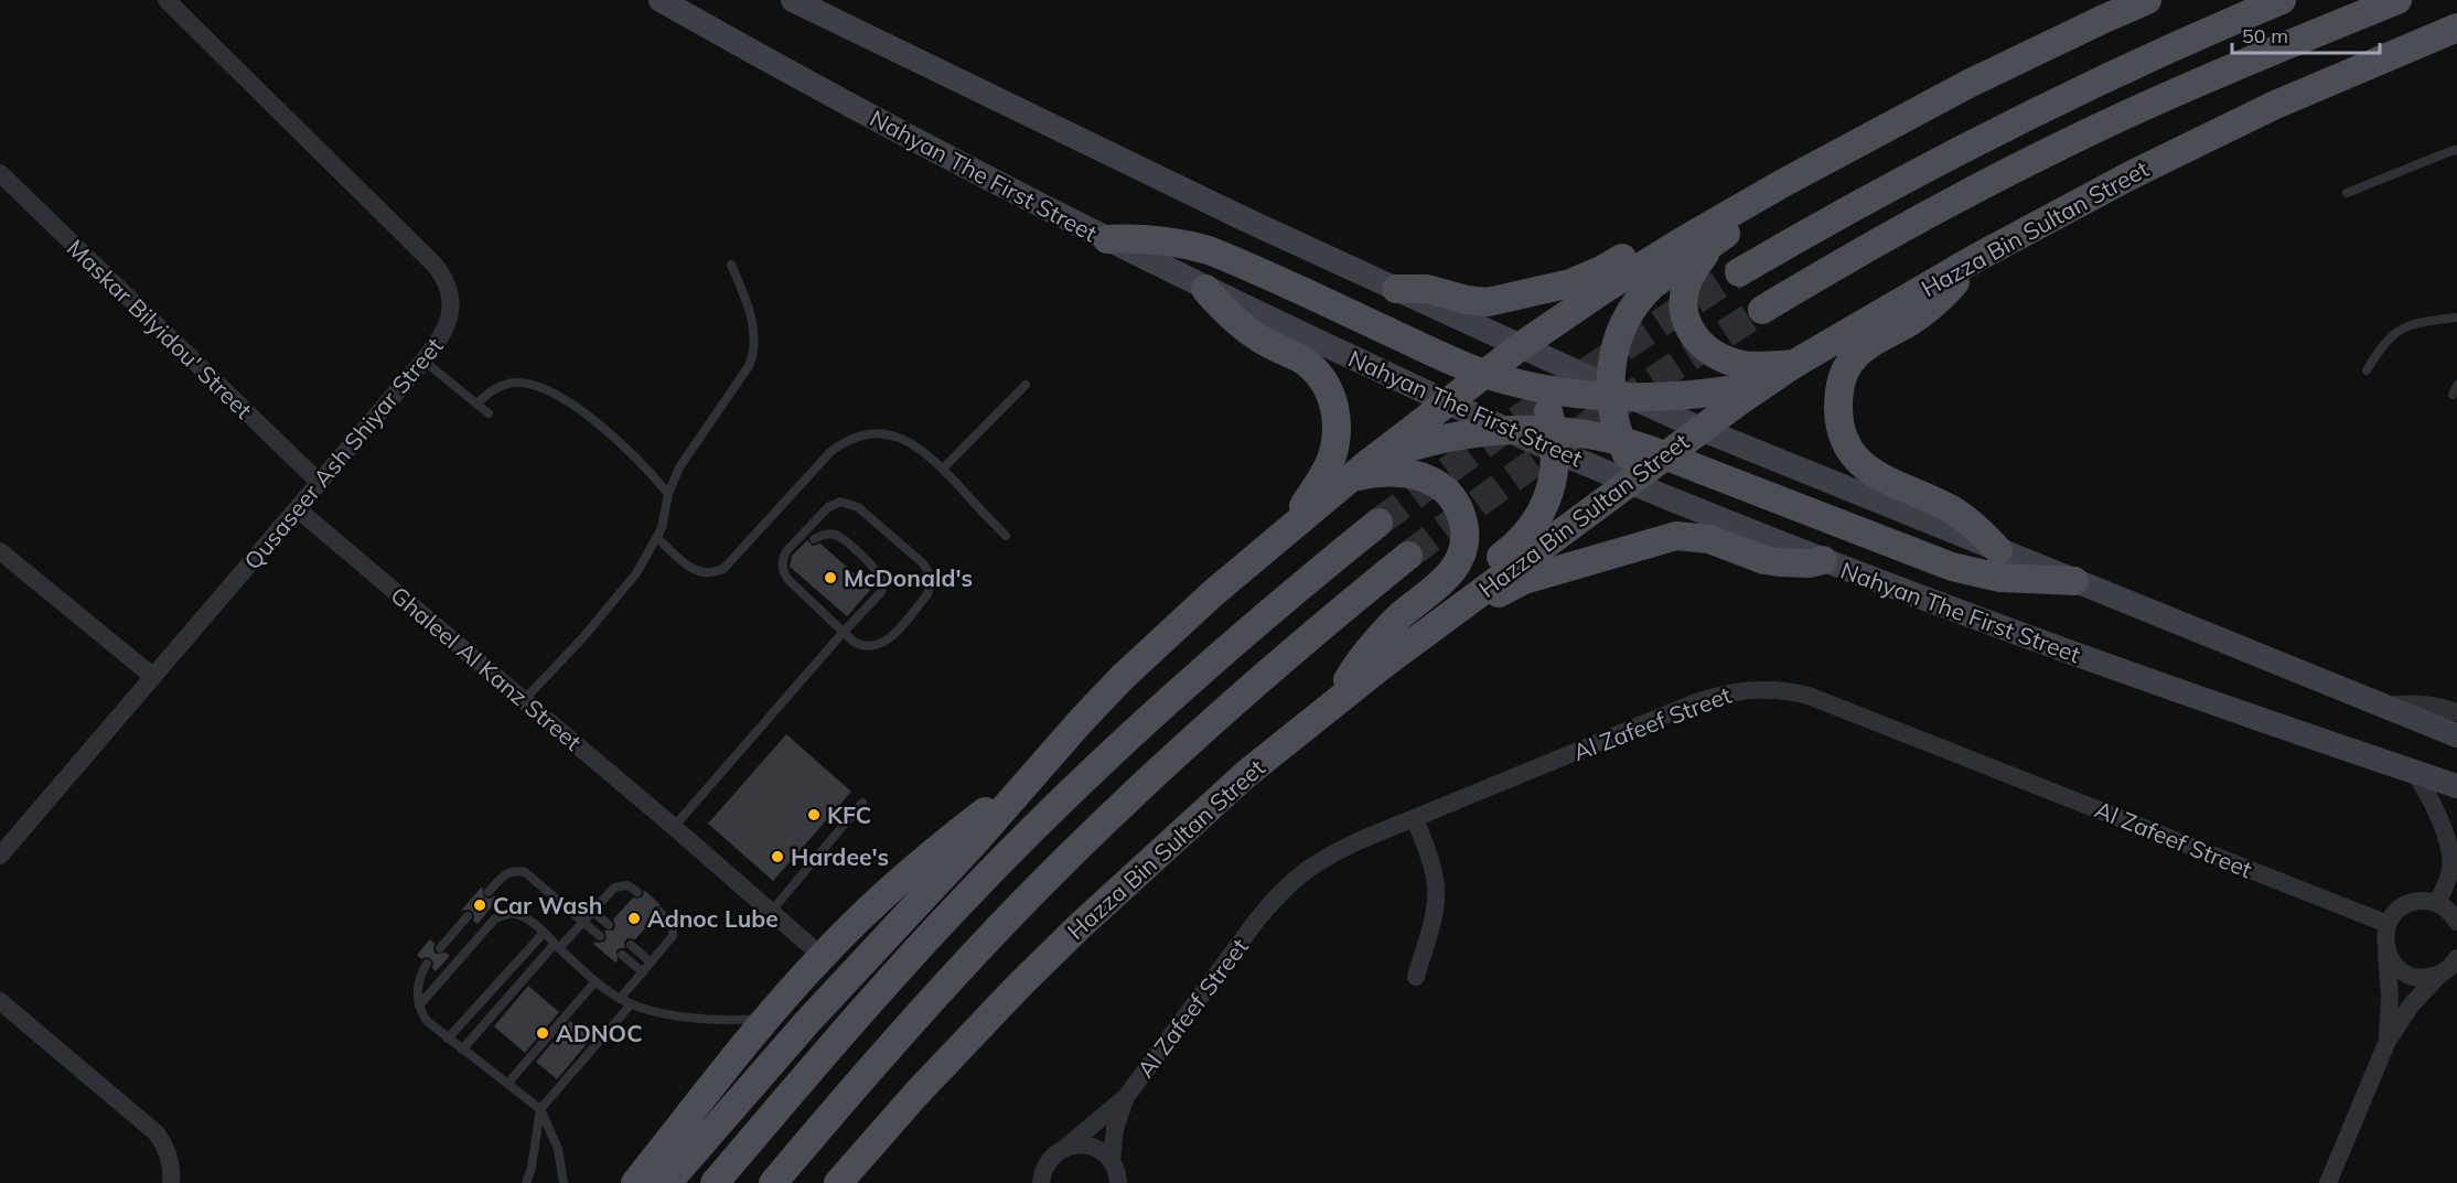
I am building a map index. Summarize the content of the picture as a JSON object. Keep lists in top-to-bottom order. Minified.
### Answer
{"streets":{"main road":["Nahyan The First Street","Hazza Bin Sultan Street"],"street":["Maskar Bilyidou' Street","Qusaseer Ash Shiyar Street","Ghaleel Al Kanz Street","Al Zafeef Street"]},"crossings":[["Nahyan The First Street","Hazza Bin Sultan Street"],["Maskar Bilyidou' Street","Qusaseer Ash Shiyar Street"],["Qusaseer Ash Shiyar Street","Ghaleel Al Kanz Street"]],"places":["McDonald's","KFC","Hardee's","Car Wash","Adnoc Lube","ADNOC"],"scale_bar":"50 m"}
